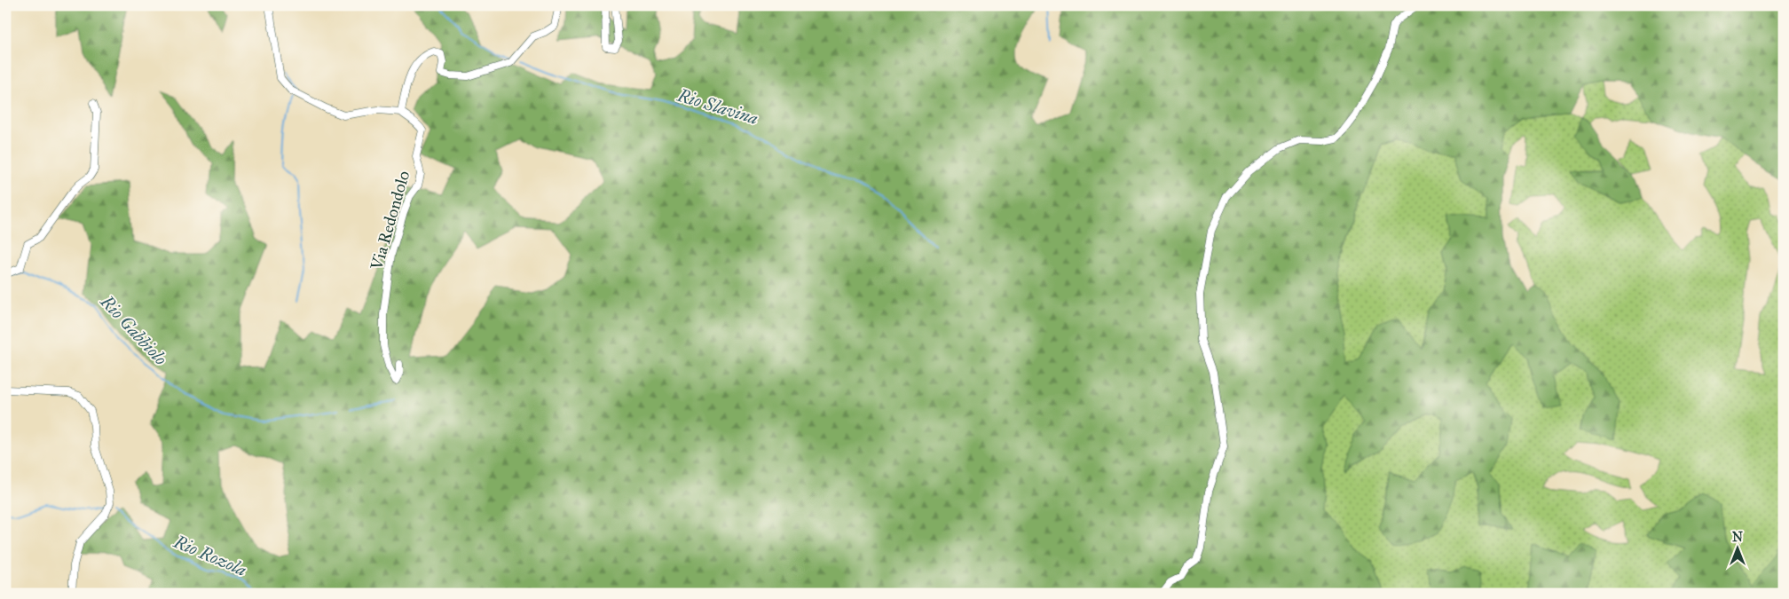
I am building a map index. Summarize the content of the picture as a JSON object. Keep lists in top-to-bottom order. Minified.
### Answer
{"streets":{"street":["Via Redondolo"]},"water":["Rio Slavina","Rio Gabbiolo","Rio Rozola"],"north":"top"}
